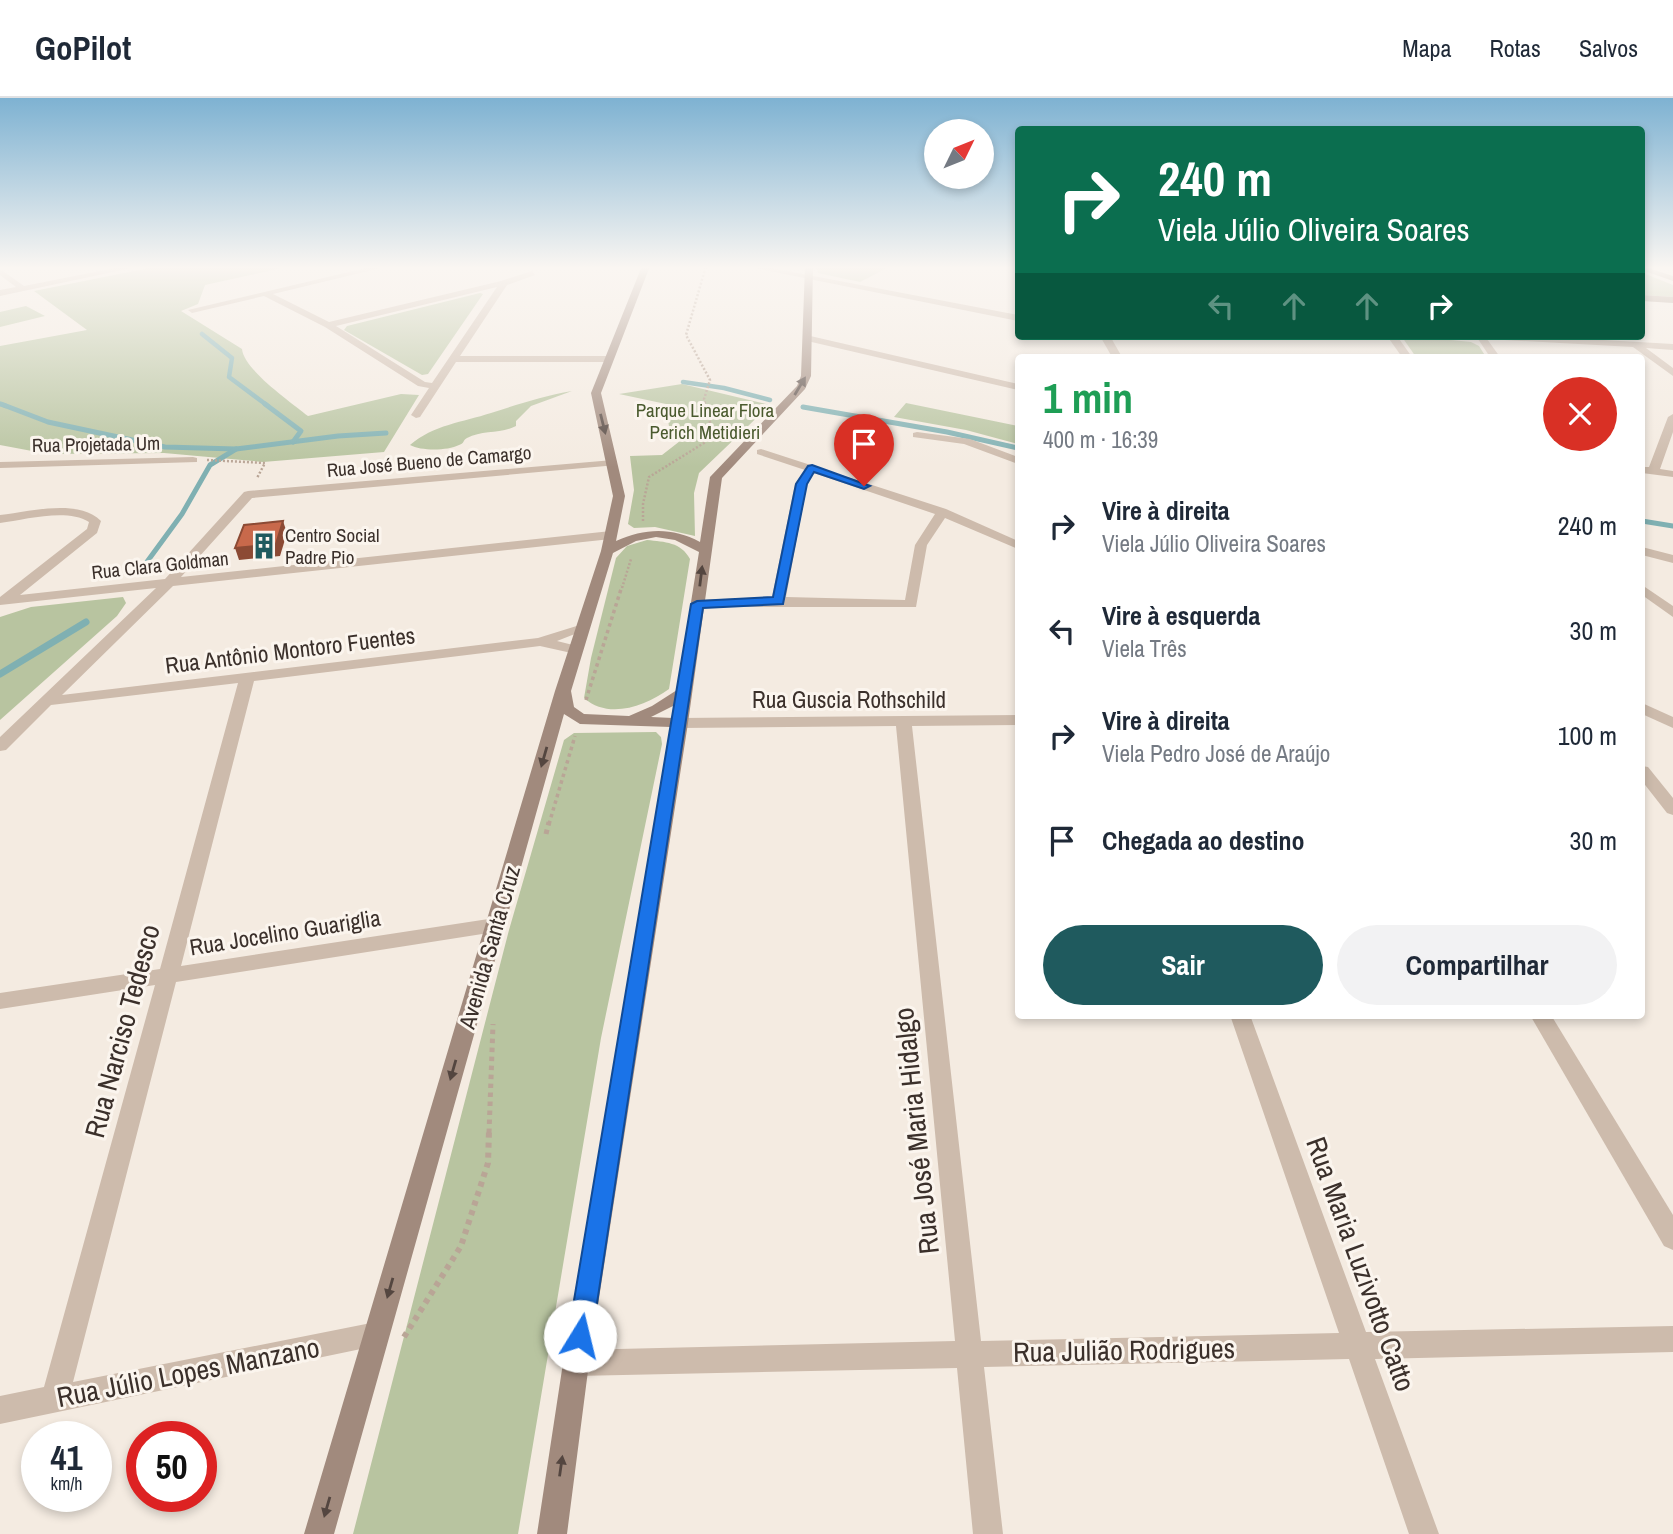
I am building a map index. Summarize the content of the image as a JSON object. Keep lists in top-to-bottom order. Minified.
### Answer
{"streets":{"main road":["Avenida Santa Cruz"],"street":["Rua Projetada Um","Rua José Bueno de Camargo","Rua Clara Goldman","Rua Antônio Montoro Fuentes","Rua Guscia Rothschild","Rua Jocelino Guariglia","Rua Narciso Tedesco","Rua José Maria Hidalgo","Rua Maria Luzivotto Catto","Rua Julião Rodrigues","Rua Júlio Lopes Manzano"]},"crossings":[["Rua José Bueno de Camargo","Avenida Santa Cruz"],["Rua Clara Goldman","Avenida Santa Cruz"],["Rua Antônio Montoro Fuentes","Avenida Santa Cruz"],["Rua Antônio Montoro Fuentes","Rua Narciso Tedesco"],["Rua Guscia Rothschild","Rua José Maria Hidalgo"],["Rua Jocelino Guariglia","Avenida Santa Cruz"],["Rua Jocelino Guariglia","Rua Narciso Tedesco"],["Avenida Santa Cruz","Rua Júlio Lopes Manzano"],["Rua Narciso Tedesco","Rua Júlio Lopes Manzano"],["Rua José Maria Hidalgo","Rua Julião Rodrigues"],["Rua Maria Luzivotto Catto","Rua Julião Rodrigues"]],"parks":["Parque Linear Flora Perich Metidieri"],"places":{"building":["Centro Social Padre Pio"]},"north":"top right","page":{"header":"GoPilot","nav":["Mapa","Rotas","Salvos"],"turn":["240 m","Viela Júlio Oliveira Soares"],"heading":["1 min","400 m · 16:39"],"list":[{"name":"Vire à direita","note":"Viela Júlio Oliveira Soares","value":"240 m"},{"name":"Vire à esquerda","note":"Viela Três","value":"30 m"},{"name":"Vire à direita","note":"Viela Pedro José de Araújo","value":"100 m"},{"name":"Chegada ao destino","value":"30 m"}],"buttons":["Sair","Compartilhar"],"speed":"41 km/h","limit":"50"}}
